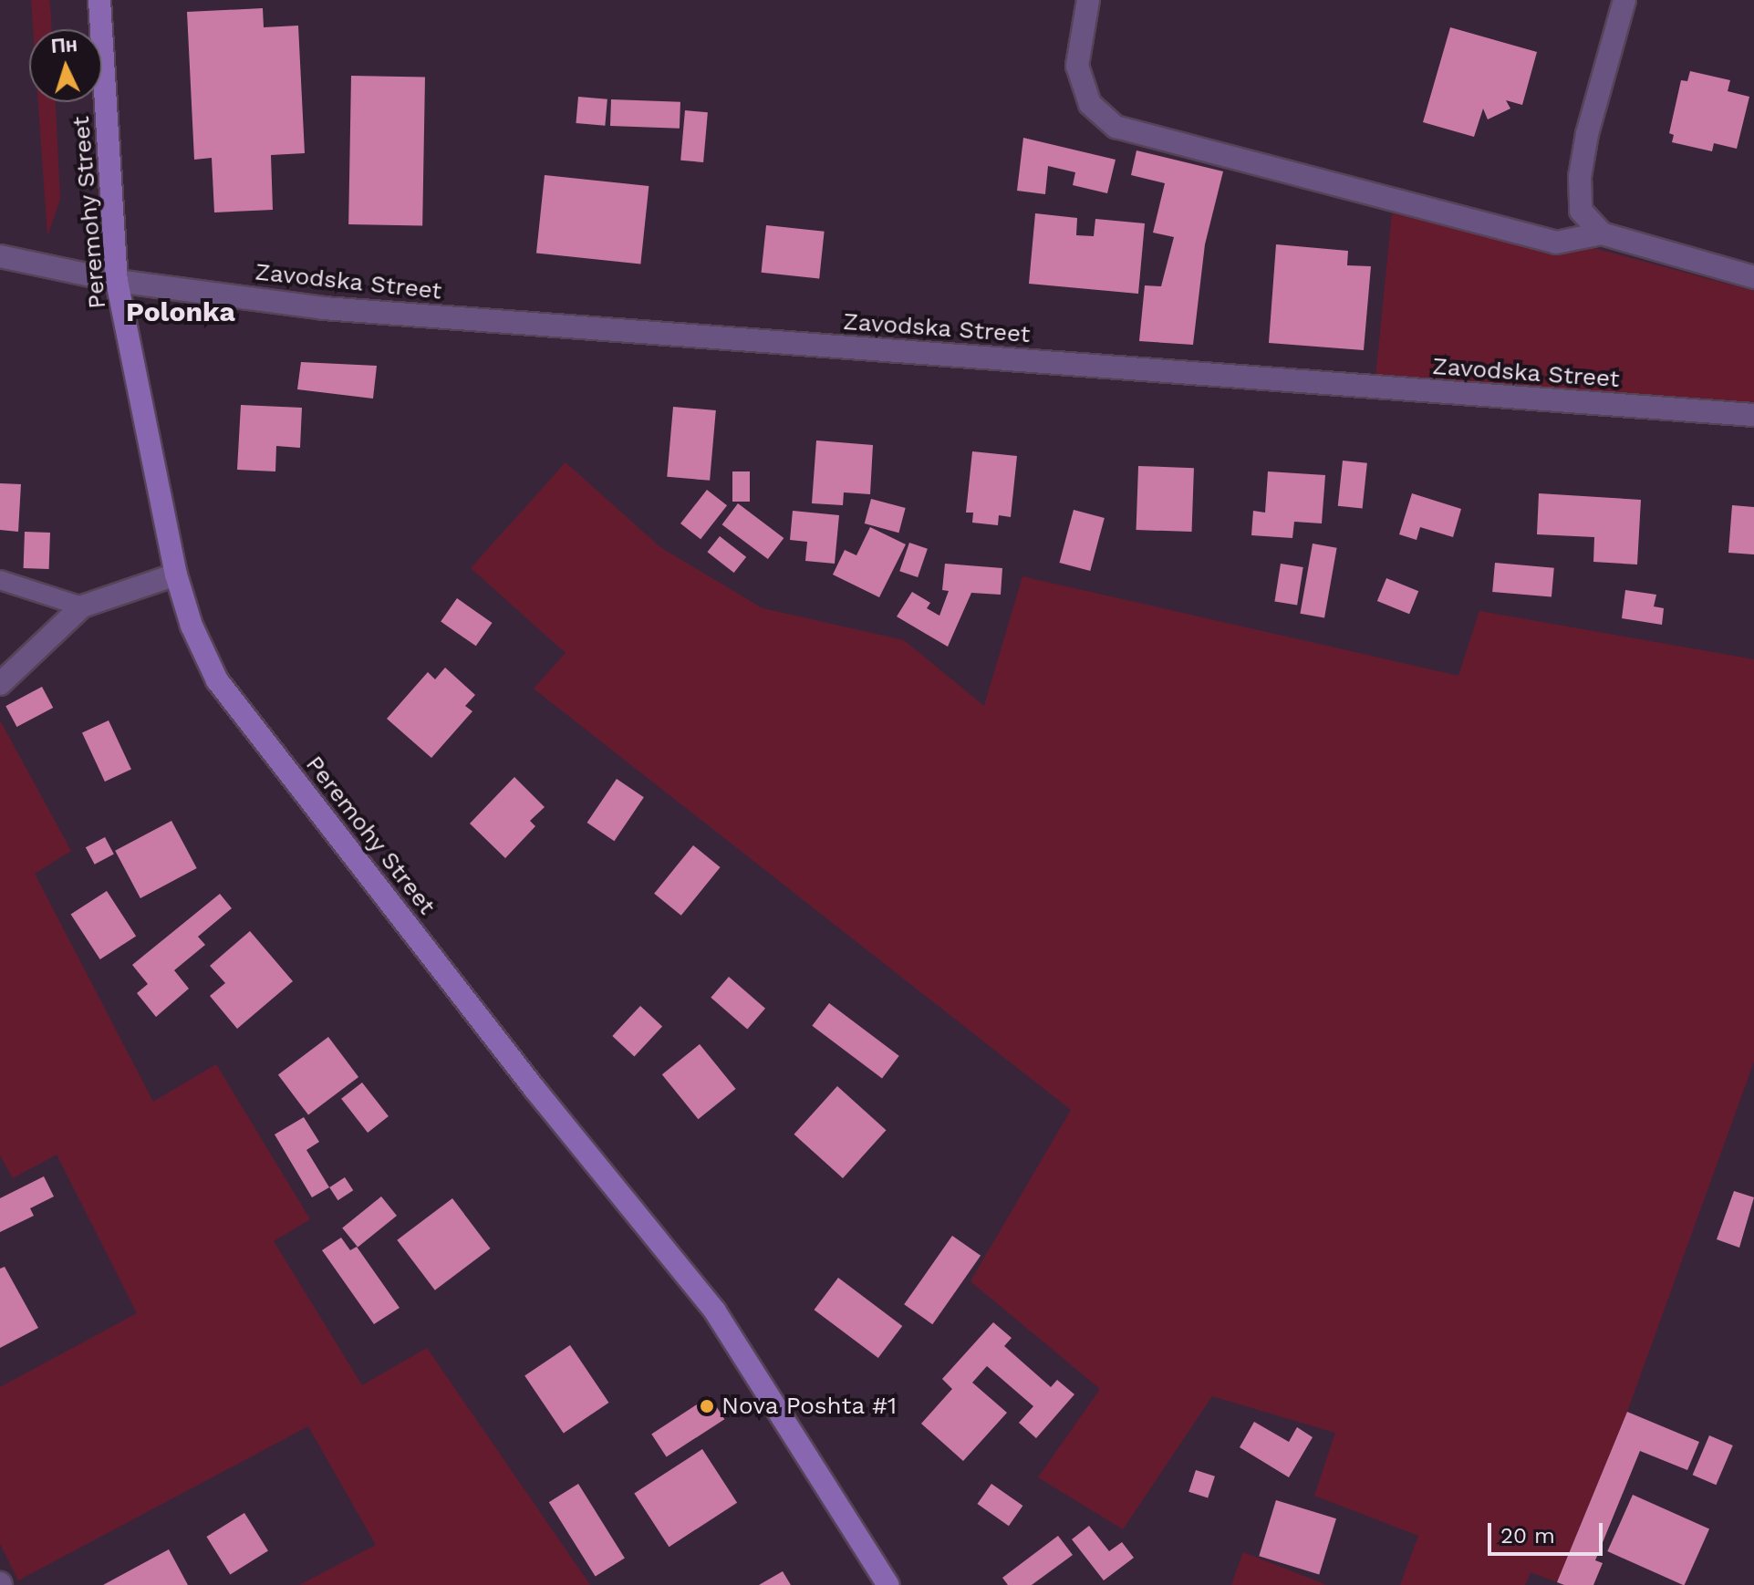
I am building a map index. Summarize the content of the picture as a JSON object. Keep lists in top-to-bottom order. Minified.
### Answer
{"streets":{"main road":["Peremohy Street"],"street":["Zavodska Street"]},"crossings":[["Peremohy Street","Zavodska Street"]],"districts":["Polonka"],"places":["Nova Poshta #1"],"scale_bar":"20 m","north":"top"}
